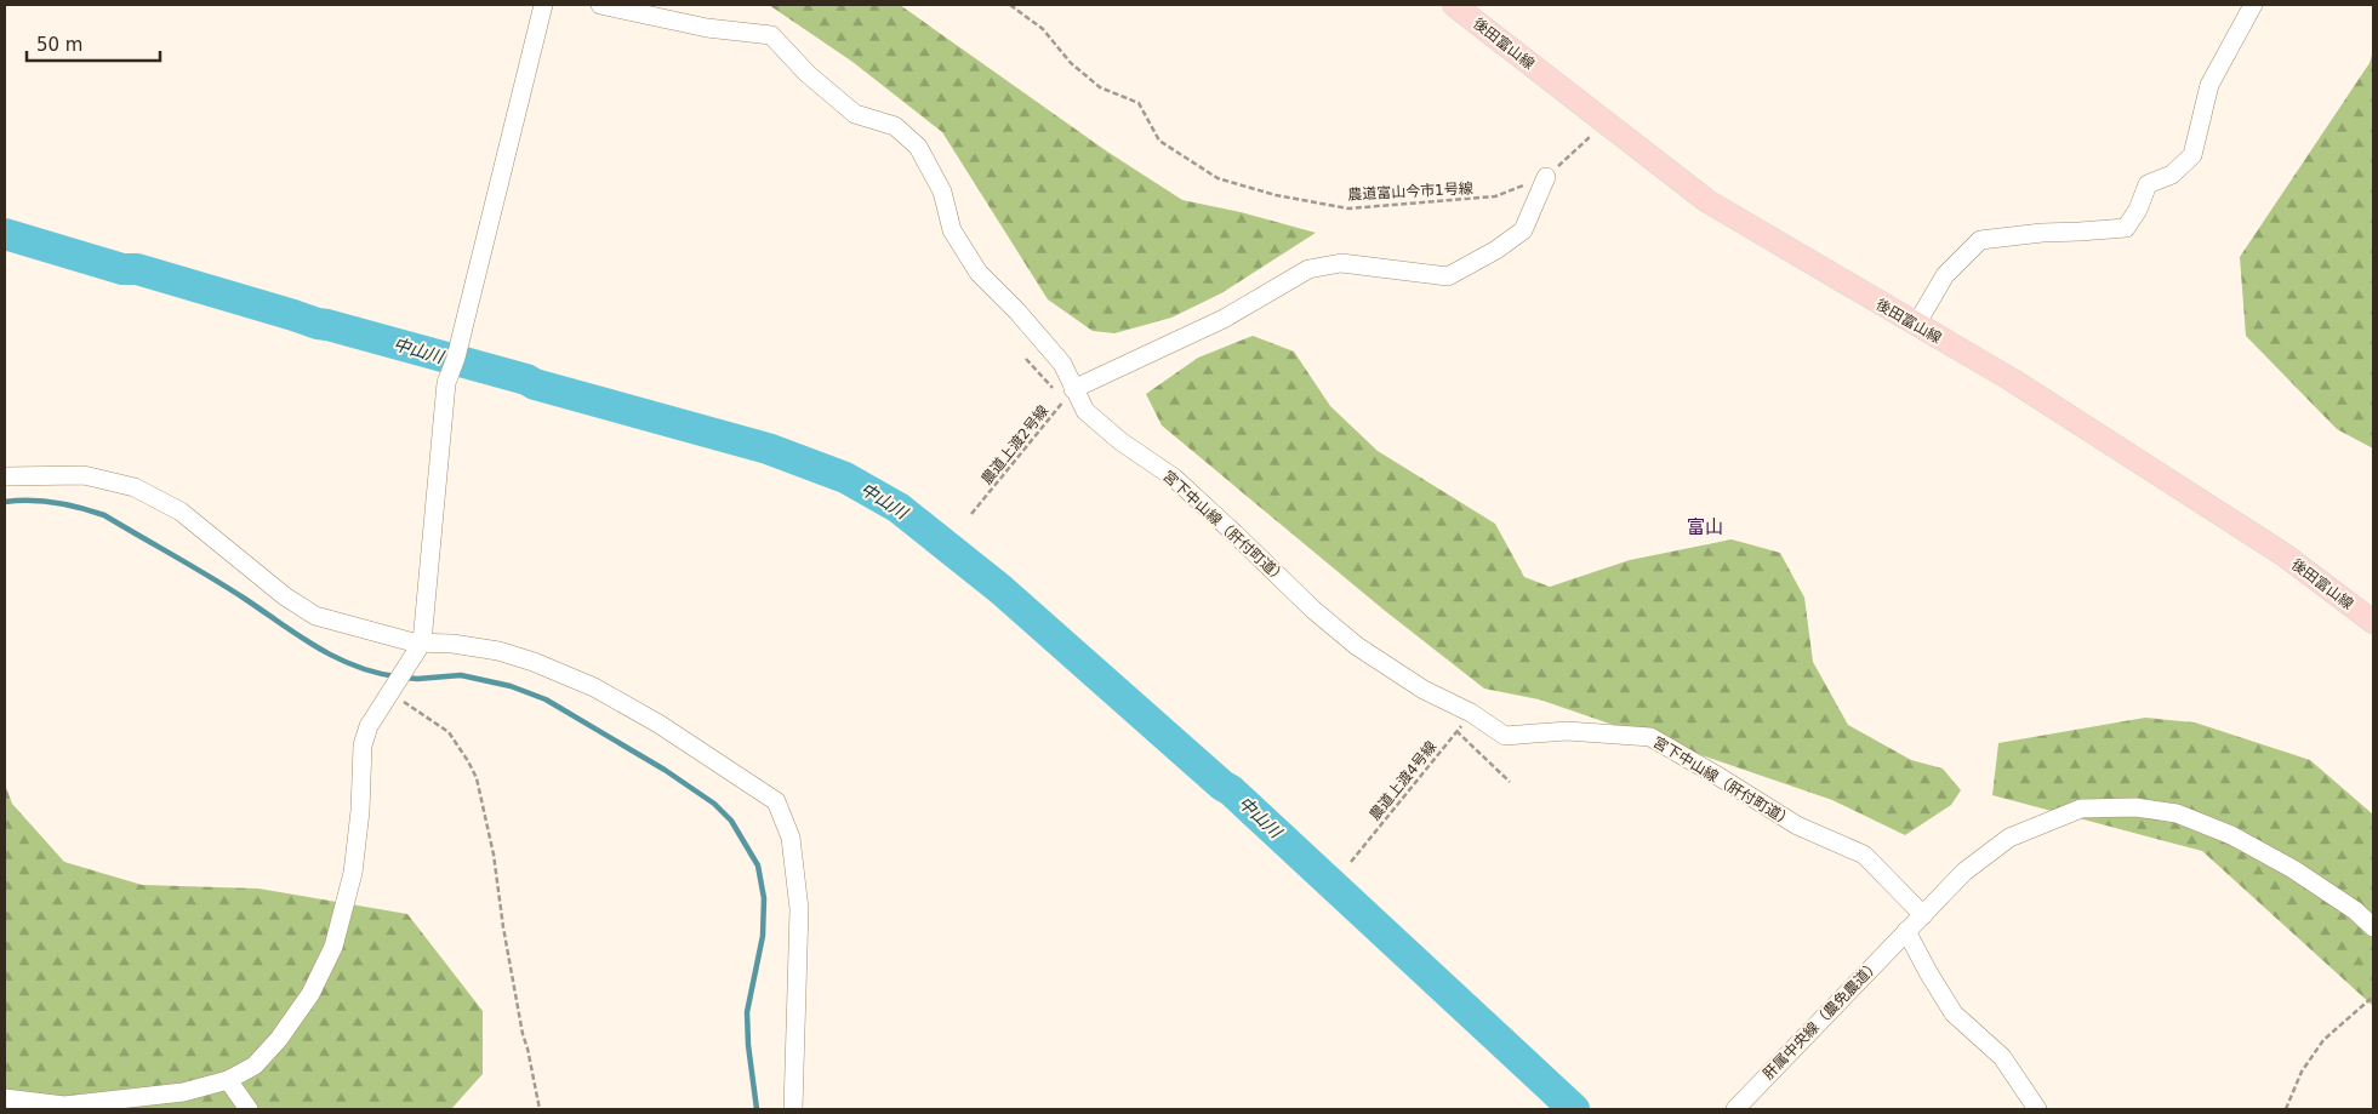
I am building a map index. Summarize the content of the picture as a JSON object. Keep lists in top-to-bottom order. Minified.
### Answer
{"streets":{"main road":["後田富山線"],"street":["宮下中山線（肝付町道）","肝属中央線（農免農道）"],"path":["農道富山今市1号線","農道上渡2号線","農道上渡4号線"]},"crossings":[["後田富山線","農道富山今市1号線"],["農道上渡2号線","宮下中山線（肝付町道）"],["宮下中山線（肝付町道）","農道上渡4号線"],["宮下中山線（肝付町道）","肝属中央線（農免農道）"]],"districts":["富山"],"water":["中山川"],"scale_bar":"50 m"}
